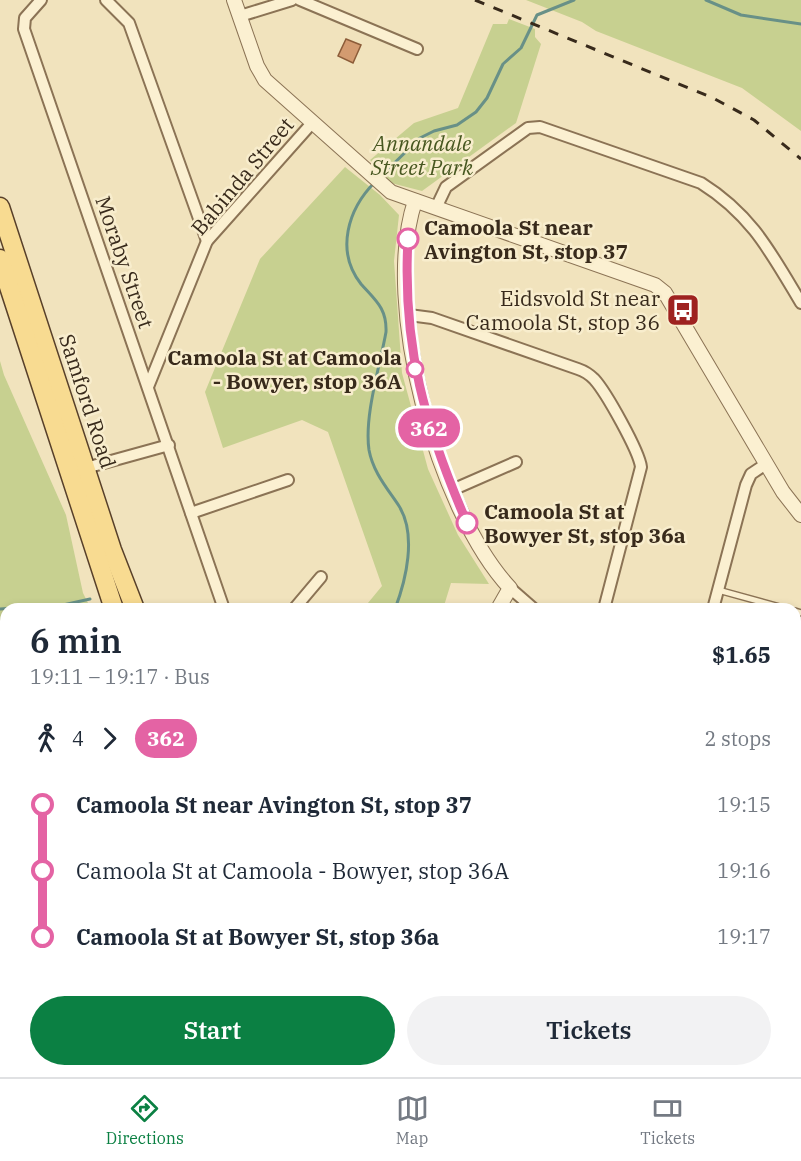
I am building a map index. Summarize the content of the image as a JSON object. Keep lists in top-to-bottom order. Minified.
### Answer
{"streets":{"main road":["Samford Road"],"street":["Babinda Street","Moraby Street"]},"crossings":[["Babinda Street","Moraby Street"]],"parks":["Annandale Street Park"],"places":{"other":["Camoola St near Avington St, stop 37","Camoola St at Camoola - Bowyer, stop 36A","Camoola St at Bowyer St, stop 36a"],"bus stop":["Eidsvold St near Camoola St, stop 36"]},"lines":["bus line 362"],"page":{"on_map":"362","heading":["6 min","19:11 – 19:17 · Bus","$1.65"],"legs":["4","362","2 stops"],"list":[{"name":"Camoola St near Avington St, stop 37","value":"19:15"},{"name":"Camoola St at Camoola - Bowyer, stop 36A","value":"19:16"},{"name":"Camoola St at Bowyer St, stop 36a","value":"19:17"}],"buttons":["Start","Tickets"],"tabs":["Directions","Map","Tickets"]}}
